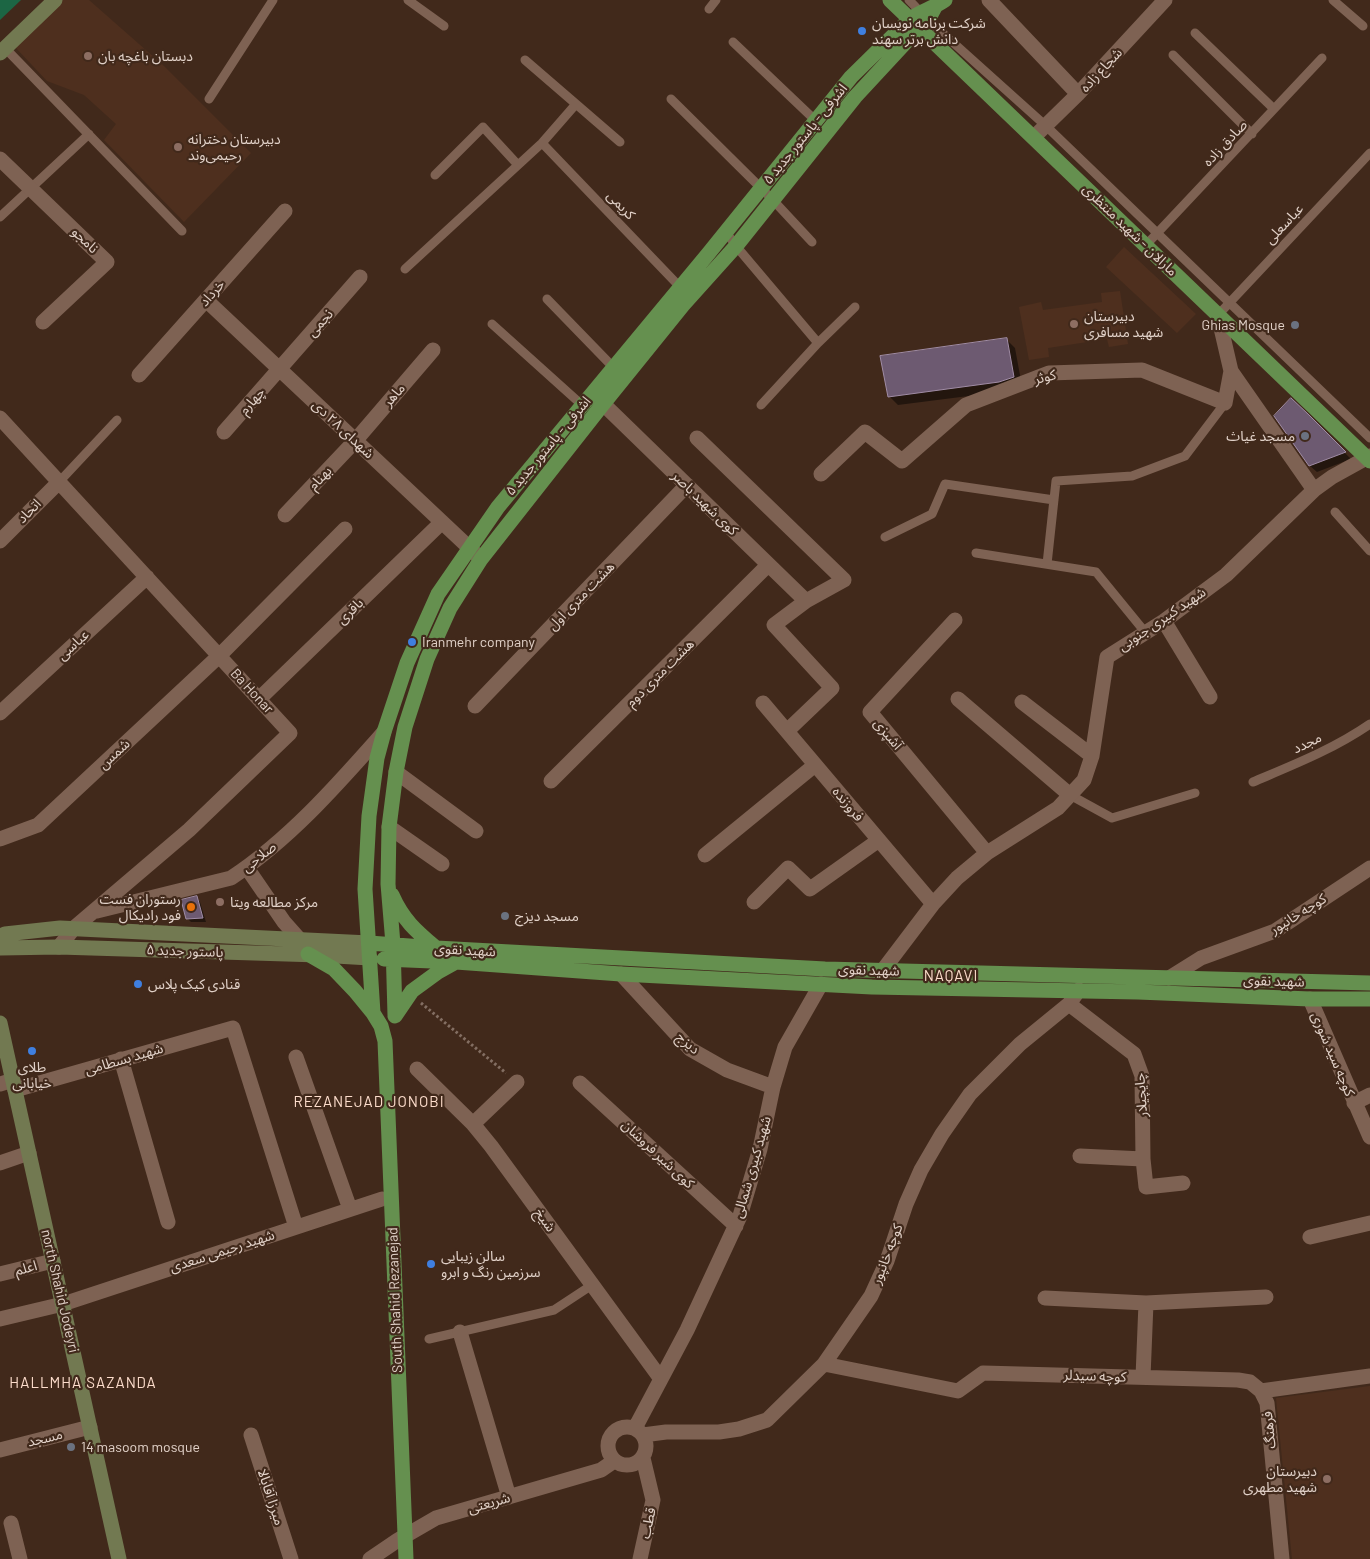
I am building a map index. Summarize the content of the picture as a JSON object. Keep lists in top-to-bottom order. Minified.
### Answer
{"streets":{"main road":["اشرفی - پاستور جدید ۵","مارالان - شهید منتظری","شهید نقوی","پاستور جدید ۵","north Shahid Jodeyri","South Shahid Rezanejad"],"street":["شجاع زاده","نامجو","خرداد","نجمی","کوثر","ماهر","چهارم","شهدای ۲۸ دی","بهنام","کوی شهید باصر","اتحاد","هشت متری اول","باقری","شهید کبیری جنوبی","عباسی","هشت متری دوم","Ba Honar","آشپزی","شمس","فروزنده","صلاحی","کوچه خانپور","دیزج","کوچه سید شوری","شهید بسطامی","چایچیلار","کوی شیر فروشان","شهید کبیری شمالی","شیخ","شهید رحیمی سعدی","اعلم","کوچه سیدلر","فرهنگ","مسجد","میرزا آقابالا","شریعتی","قطب"],"lane":["صادق زاده","کریمی","عباسعلی","مجدد"]},"crossings":[["شجاع زاده","مارالان - شهید منتظری"],["اشرفی - پاستور جدید ۵","کریمی"],["اشرفی - پاستور جدید ۵","مارالان - شهید منتظری"],["اشرفی - پاستور جدید ۵","شهدای ۲۸ دی"],["اشرفی - پاستور جدید ۵","کوی شهید باصر"],["اشرفی - پاستور جدید ۵","صلاحی"],["اشرفی - پاستور جدید ۵","شهید نقوی"],["اشرفی - پاستور جدید ۵","پاستور جدید ۵"],["صادق زاده","مارالان - شهید منتظری"],["عباسعلی","مارالان - شهید منتظری"],["مارالان - شهید منتظری","شهید کبیری جنوبی"],["خرداد","شهدای ۲۸ دی"],["نجمی","چهارم"],["نجمی","شهدای ۲۸ دی"],["ماهر","شهدای ۲۸ دی"],["ماهر","بهنام"],["چهارم","شهدای ۲۸ دی"],["شهدای ۲۸ دی","بهنام"],["شهدای ۲۸ دی","باقری"],["کوی شهید باصر","هشت متری اول"],["کوی شهید باصر","هشت متری دوم"],["اتحاد","Ba Honar"],["باقری","Ba Honar"],["شهید کبیری جنوبی","آشپزی"],["شهید کبیری جنوبی","فروزنده"],["شهید کبیری جنوبی","شهید نقوی"],["عباسی","Ba Honar"],["Ba Honar","شمس"],["Ba Honar","صلاحی"],["Ba Honar","پاستور جدید ۵"],["کوچه خانپور","شهید نقوی"],["کوچه خانپور","چایچیلار"],["کوچه خانپور","شهید کبیری شمالی"],["کوچه خانپور","کوچه سیدلر"],["کوچه خانپور","شریعتی"],["کوچه خانپور","قطب"],["شهید نقوی","پاستور جدید ۵"],["شهید نقوی","دیزج"],["شهید نقوی","کوچه سید شوری"],["شهید نقوی","شهید کبیری شمالی"],["دیزج","شهید کبیری شمالی"],["شهید بسطامی","شهید رحیمی سعدی"],["شهید بسطامی","north Shahid Jodeyri"],["کوی شیر فروشان","شهید کبیری شمالی"],["شهید کبیری شمالی","شیخ"],["شهید کبیری شمالی","شریعتی"],["شهید کبیری شمالی","قطب"],["شهید رحیمی سعدی","north Shahid Jodeyri"],["اعلم","north Shahid Jodeyri"],["north Shahid Jodeyri","مسجد"],["کوچه سیدلر","فرهنگ"],["شریعتی","قطب"]],"districts":["NAQAVI","REZANEJAD JONOBI","HALLMHA SAZANDA"],"places":["شرکت برنامه نویسان دانش برتر سهند","دبستان باغچه بان","دبیرستان دخترانه رحیمی‌وند","دبیرستان شهید مسافری","Ghias Mosque","مسجد غیاث","Iranmehr company","مرکز مطالعه ویتا","رستوران فست فود رادیکال","مسجد دیزج","قنادی کیک پلاس","طلای خیابانی","سالن زیبایی سرزمین رنگ و ابرو","14 masoom mosque","دبیرستان شهید مطهری"]}
